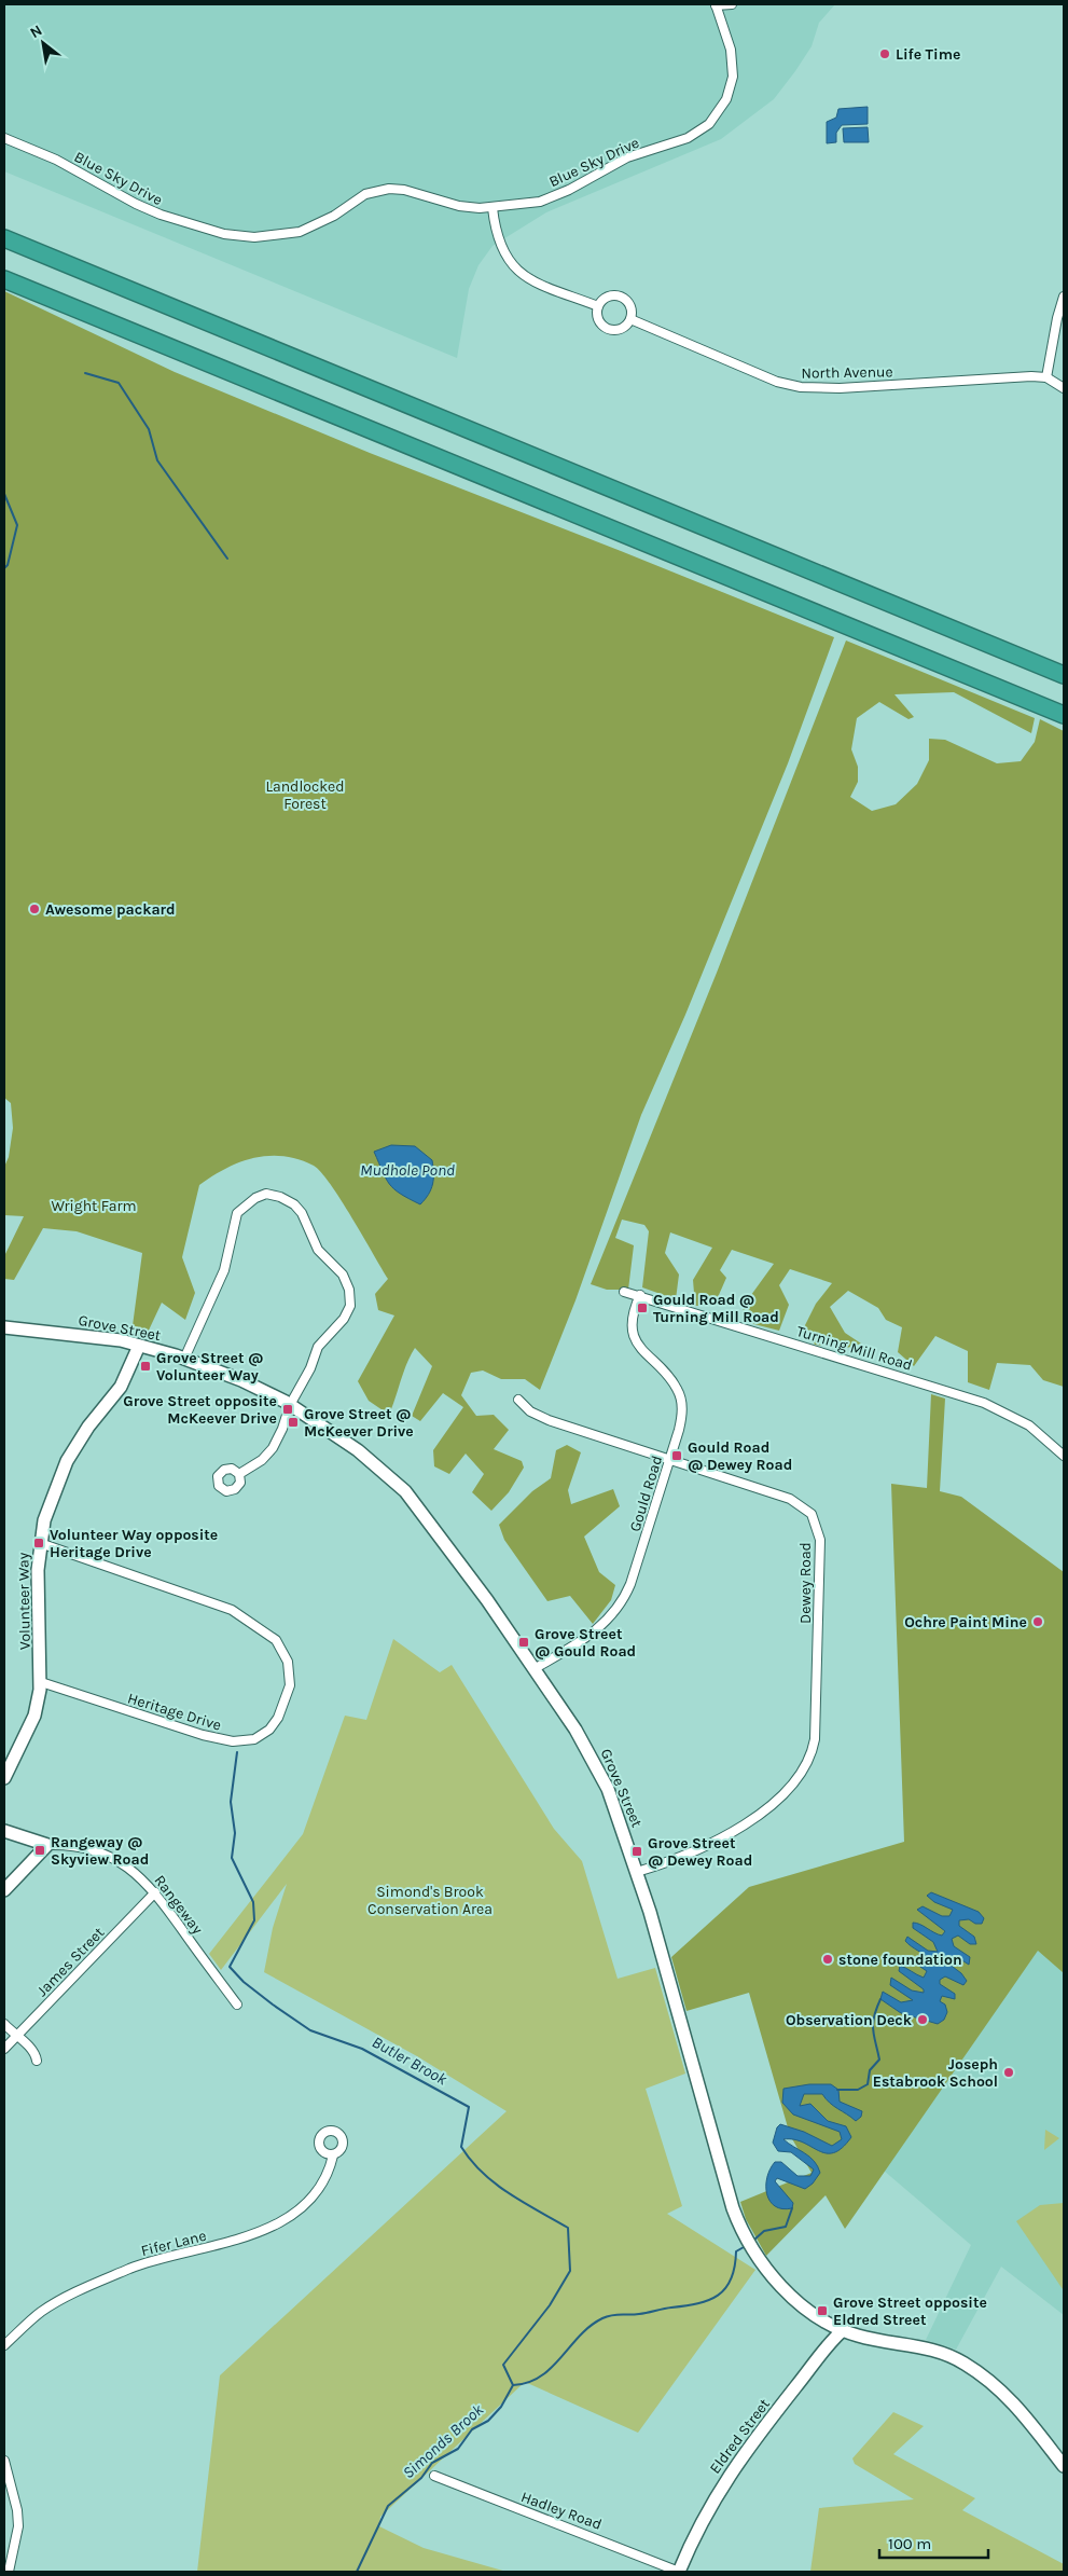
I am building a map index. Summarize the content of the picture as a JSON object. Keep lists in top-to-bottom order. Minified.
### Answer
{"streets":{"main road":["Grove Street","Volunteer Way","Eldred Street"],"street":["Blue Sky Drive","North Avenue","Turning Mill Road","Gould Road","Dewey Road","Heritage Drive","Rangeway","James Street","Fifer Lane","Hadley Road"]},"crossings":[["Grove Street","Gould Road"],["Grove Street","Dewey Road"],["Grove Street","Volunteer Way"],["Grove Street","Eldred Street"],["Turning Mill Road","Gould Road"],["Gould Road","Dewey Road"],["Volunteer Way","Heritage Drive"],["Rangeway","James Street"],["Eldred Street","Hadley Road"]],"water":["Mudhole Pond","Butler Brook","Simonds Brook"],"parks":["Landlocked Forest","Wright Farm","Simond's Brook Conservation Area"],"places":{"other":["Life Time","Awesome packard","Ochre Paint Mine","stone foundation","Observation Deck","Joseph Estabrook School"],"transit":["Gould Road @ Turning Mill Road","Grove Street @ Volunteer Way","Grove Street opposite McKeever Drive","Grove Street @ McKeever Drive","Gould Road @ Dewey Road","Volunteer Way opposite Heritage Drive","Grove Street @ Gould Road","Rangeway @ Skyview Road","Grove Street @ Dewey Road","Grove Street opposite Eldred Street"]},"scale_bar":"100 m","north":"top left"}
